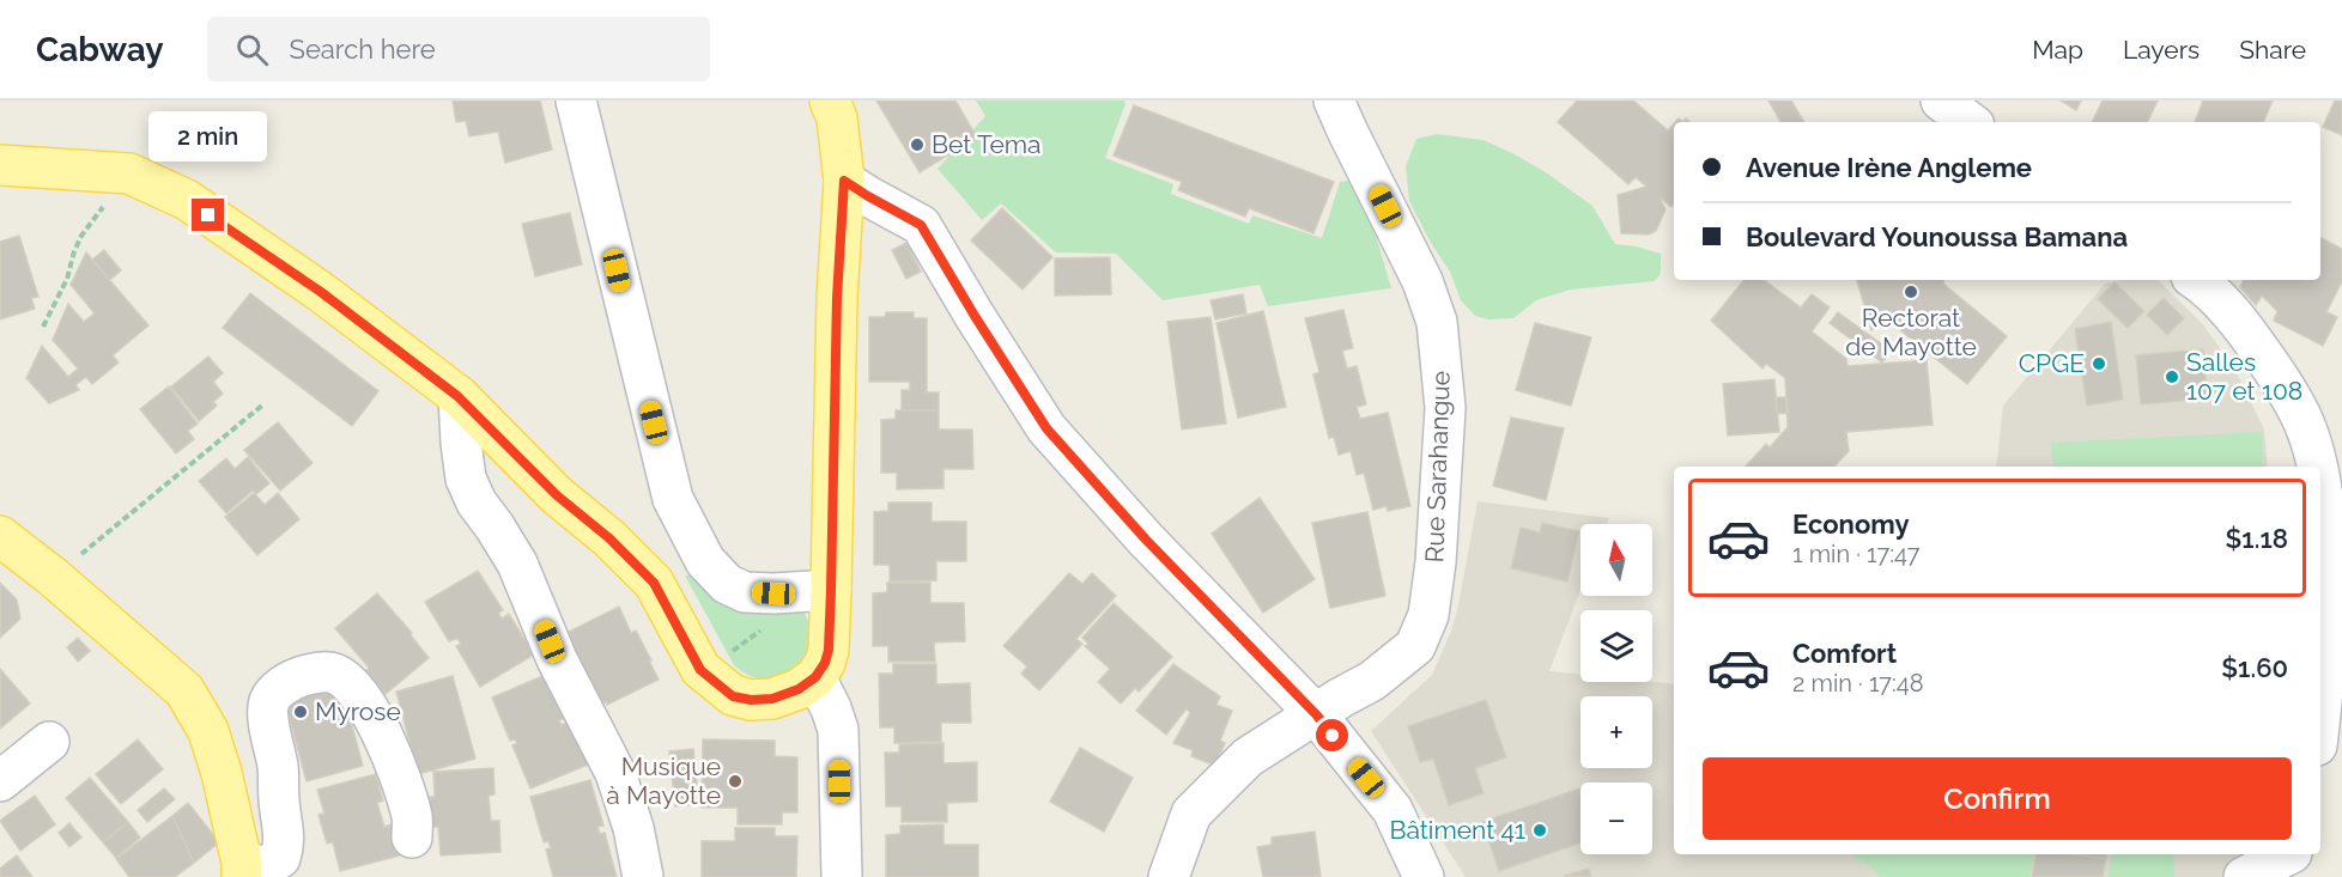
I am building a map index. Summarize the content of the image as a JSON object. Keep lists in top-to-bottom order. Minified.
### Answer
{"streets":{"street":["Rue Sarahangue"]},"places":["Bet Tema","Rectorat de Mayotte","CPGE","Salles 107 et 108","Myrose","Musique à Mayotte","Bâtiment 41"],"north":"top","page":{"header":"Cabway","search":"Search here","nav":["Map","Layers","Share"],"bubble":"2 min","banner":["Avenue Irène Angleme","Boulevard Younoussa Bamana"],"list":[{"name":"Economy","note":"1 min · 17:47","value":"$1.18"},{"name":"Comfort","note":"2 min · 17:48","value":"$1.60"}],"map_buttons":["+","−"],"buttons":"Confirm"}}
